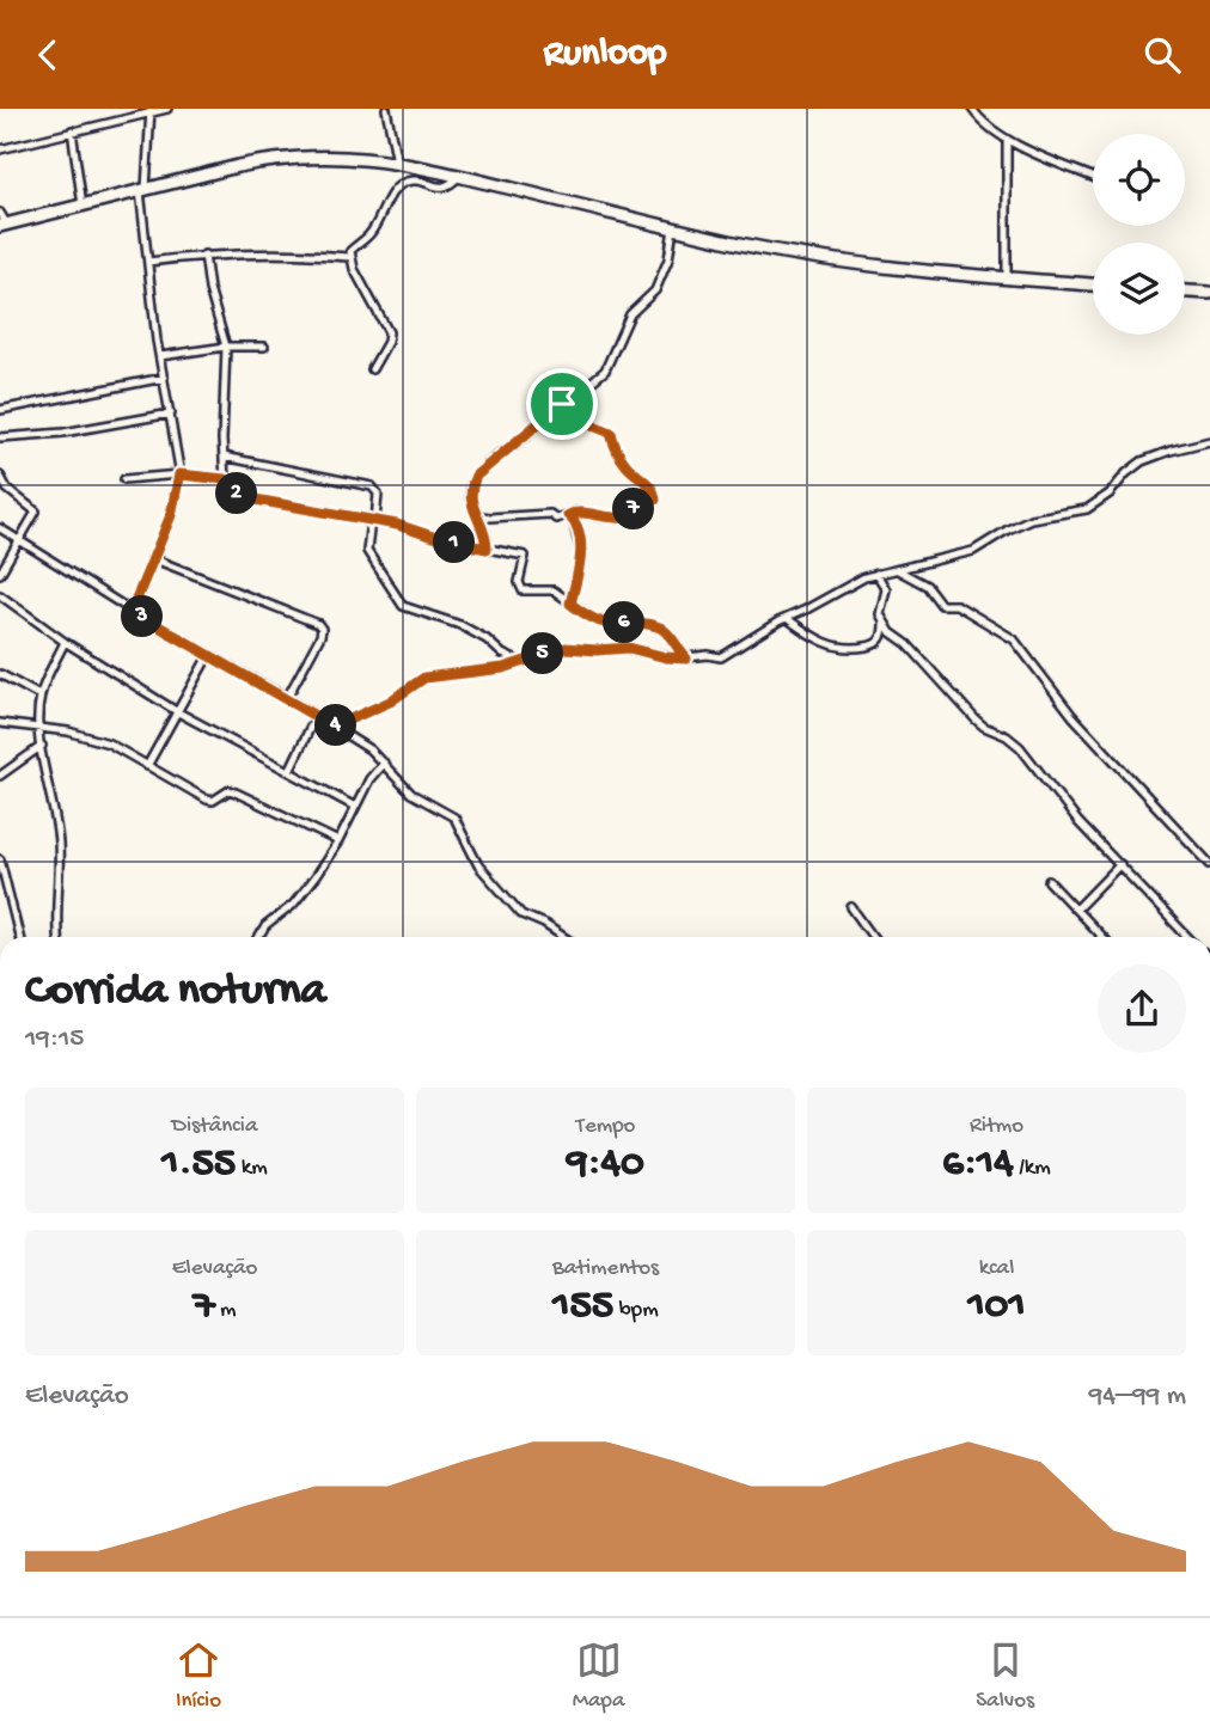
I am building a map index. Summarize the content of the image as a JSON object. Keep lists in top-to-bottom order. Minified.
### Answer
{"page":{"header":"Runloop","pins":["2","7","1","3","6","5","4"],"heading":["Corrida noturna","19:15"],"stats":[["Distância","1.55 km"],["Tempo","9:40"],["Ritmo","6:14 /km"],["Elevação","7 m"],["Batimentos","155 bpm"],["kcal","101"]],"chart":["Elevação","94–99 m"],"tabs":["Início","Mapa","Salvos"]}}
